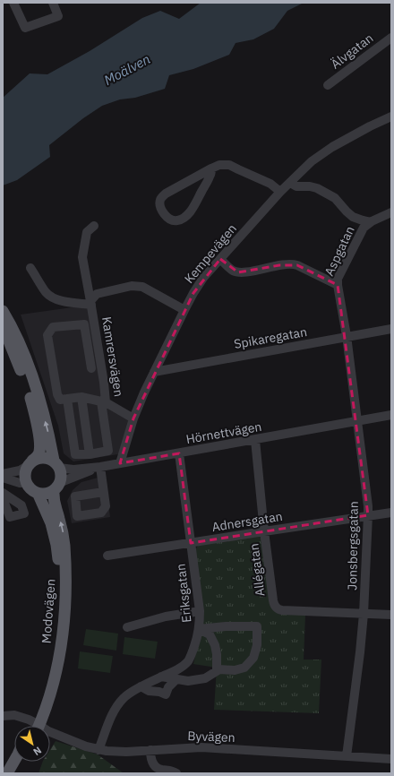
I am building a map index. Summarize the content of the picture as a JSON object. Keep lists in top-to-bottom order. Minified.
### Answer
{"streets":{"main road":["Modovägen"],"street":["Älvgatan","Aspgatan","Kempevägen","Spikaregatan","Kamrersvägen","Hörnettvägen","Adnersgatan","Jonsbergsgatan","Allégatan","Eriksgatan","Byvägen"]},"crossings":[["Aspgatan","Spikaregatan"],["Aspgatan","Jonsbergsgatan"],["Kempevägen","Spikaregatan"],["Kempevägen","Kamrersvägen"],["Kempevägen","Hörnettvägen"],["Spikaregatan","Jonsbergsgatan"],["Hörnettvägen","Jonsbergsgatan"],["Hörnettvägen","Allégatan"],["Hörnettvägen","Eriksgatan"],["Hörnettvägen","Modovägen"],["Adnersgatan","Jonsbergsgatan"],["Adnersgatan","Allégatan"],["Adnersgatan","Eriksgatan"],["Jonsbergsgatan","Allégatan"],["Jonsbergsgatan","Byvägen"],["Eriksgatan","Byvägen"],["Modovägen","Byvägen"]],"water":["Moälven"],"north":"bottom right"}
